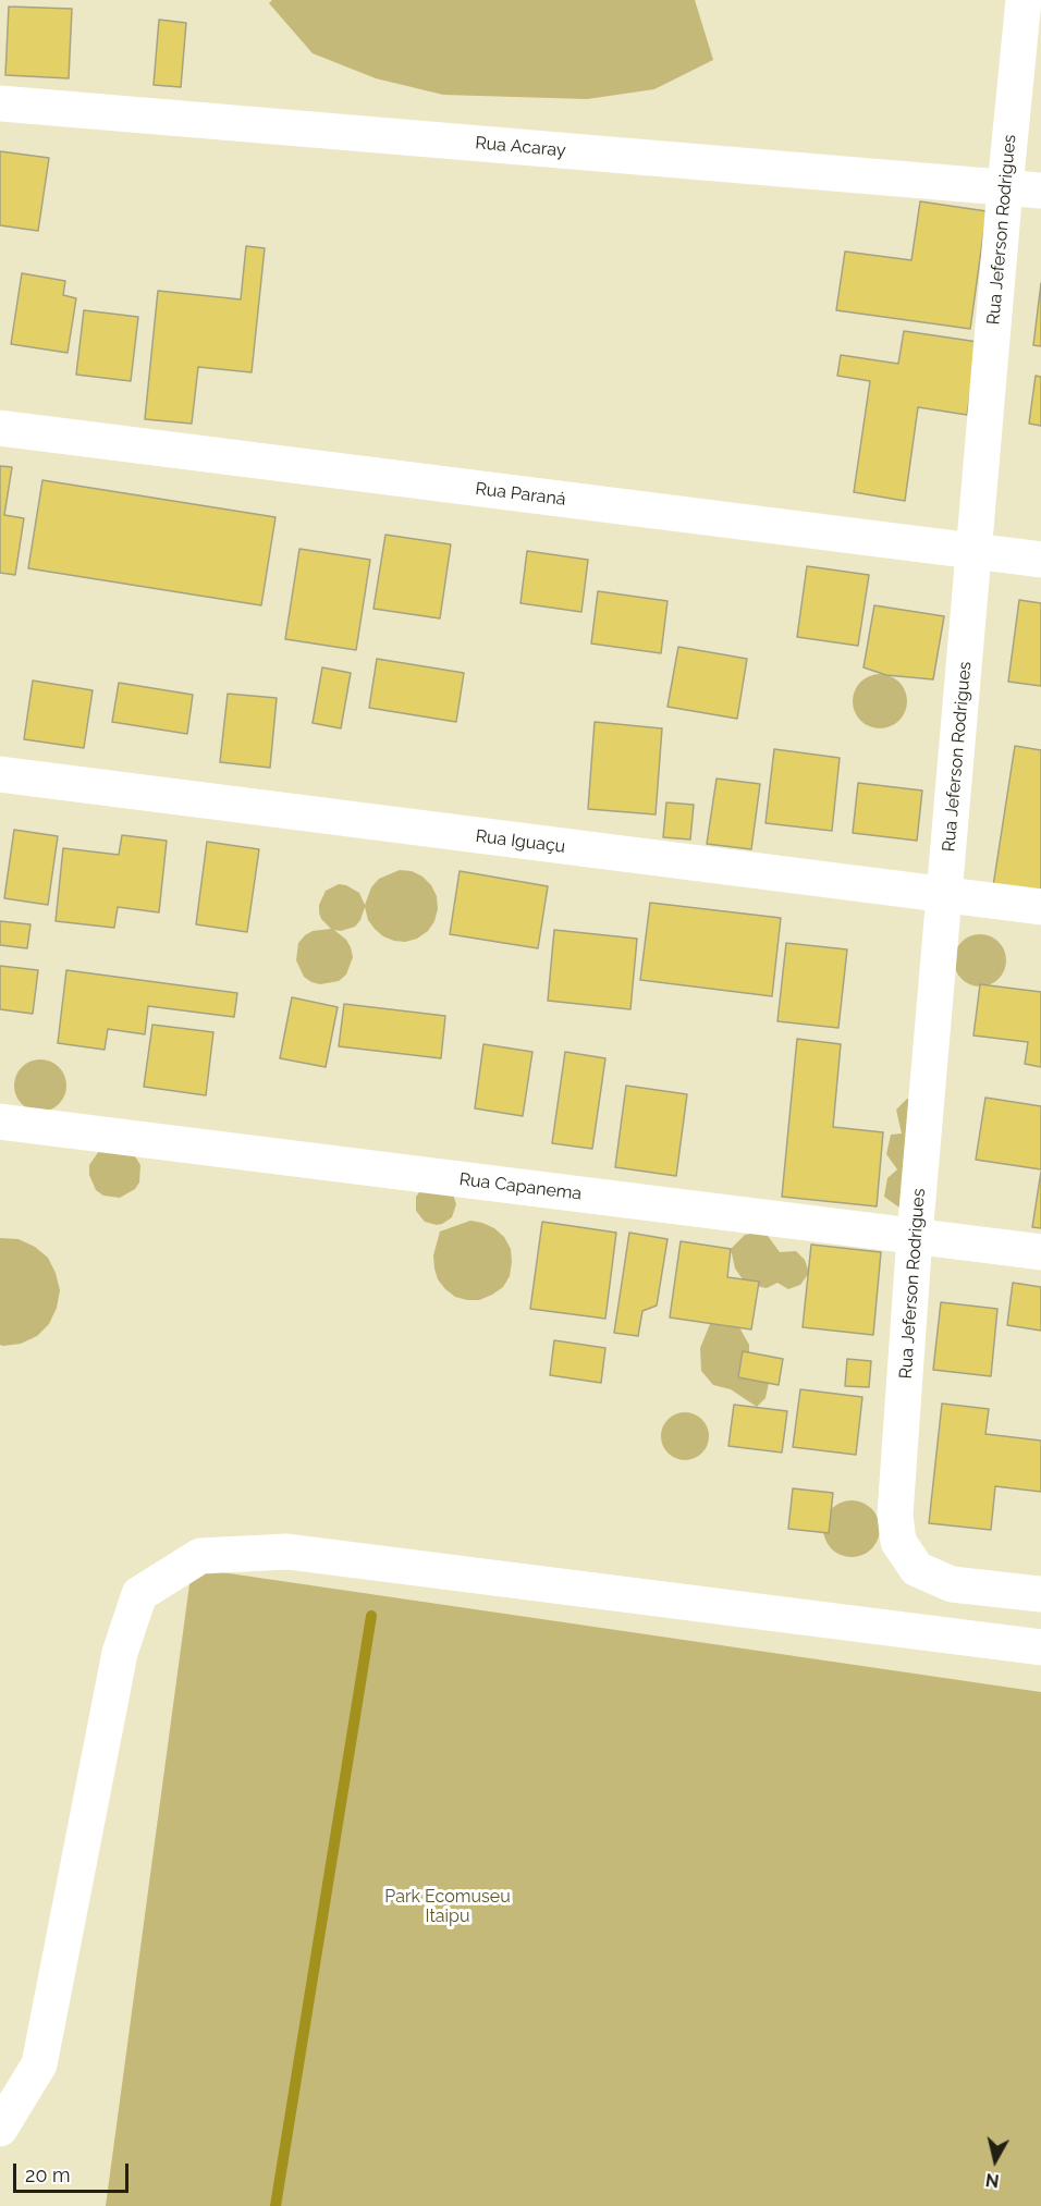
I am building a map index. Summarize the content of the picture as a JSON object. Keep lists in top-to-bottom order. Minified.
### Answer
{"streets":{"street":["Rua Acaray","Rua Jeferson Rodrigues","Rua Paraná","Rua Iguaçu","Rua Capanema"]},"crossings":[["Rua Acaray","Rua Jeferson Rodrigues"],["Rua Jeferson Rodrigues","Rua Paraná"],["Rua Jeferson Rodrigues","Rua Iguaçu"],["Rua Jeferson Rodrigues","Rua Capanema"]],"parks":["Park Ecomuseu Itaipu"],"scale_bar":"20 m","north":"bottom"}
